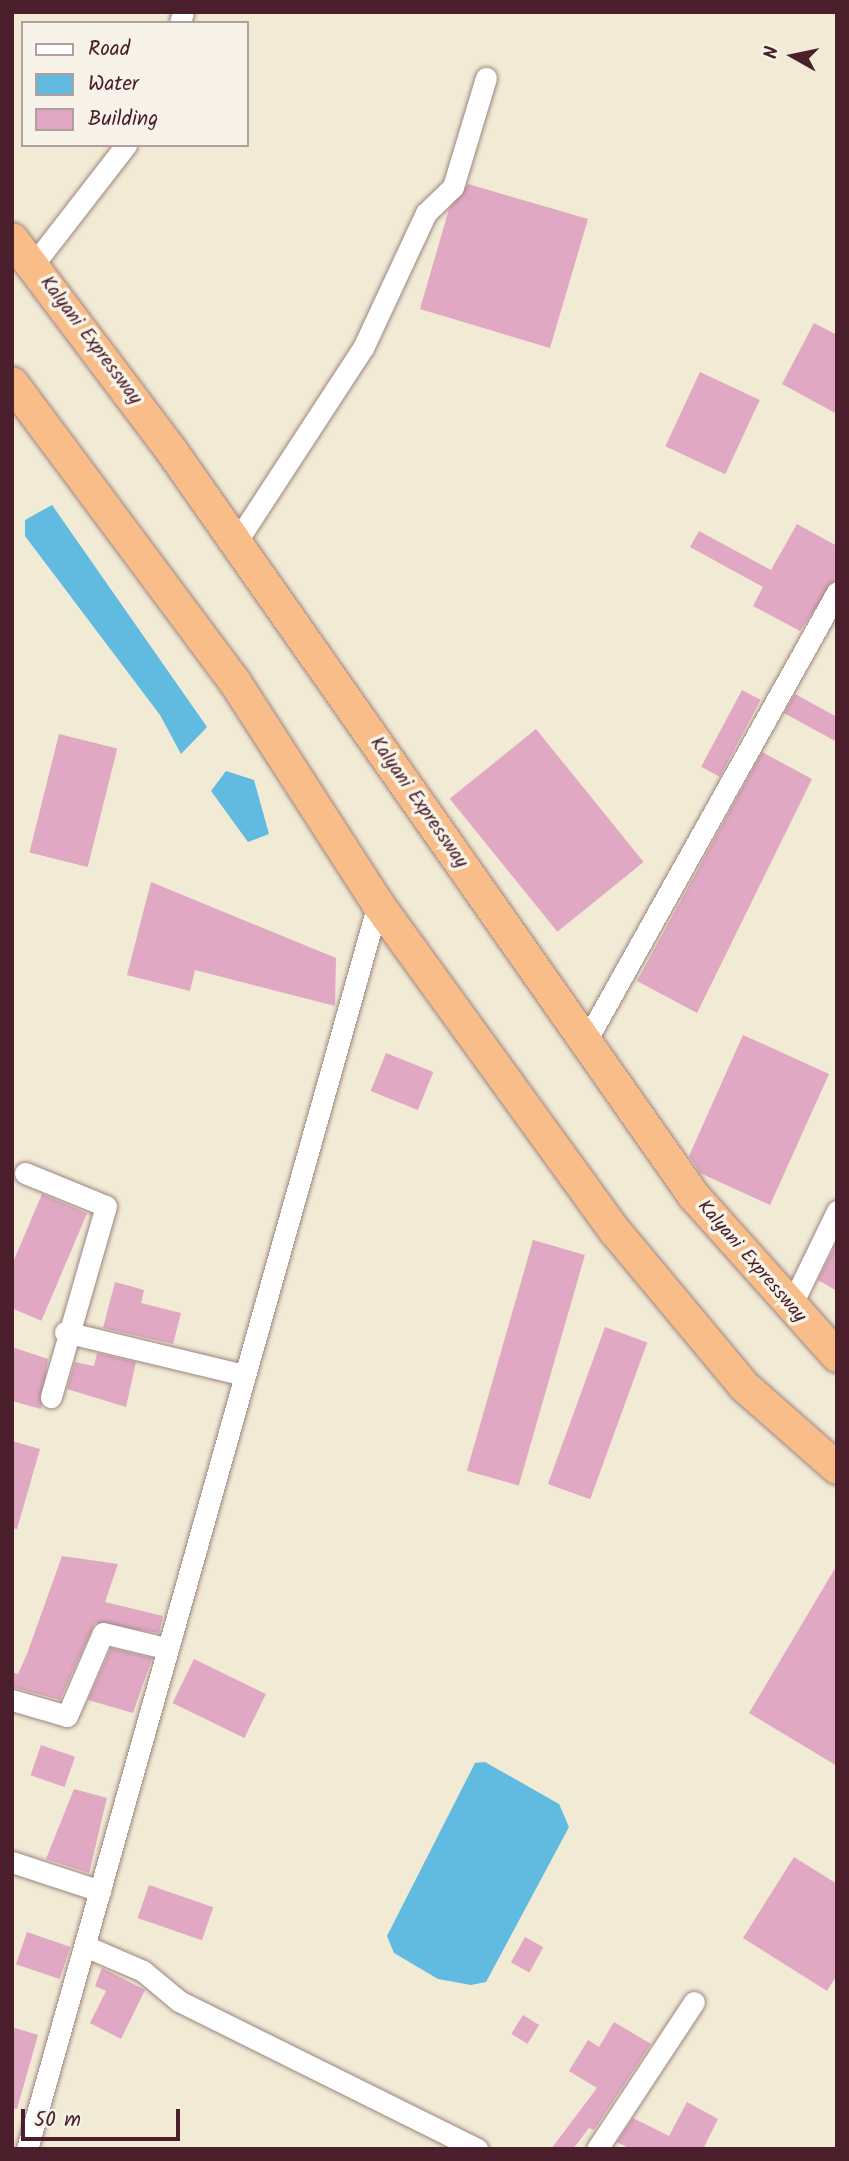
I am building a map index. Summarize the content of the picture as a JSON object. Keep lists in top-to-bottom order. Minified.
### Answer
{"streets":{"highway":["Kalyani Expressway"]},"legend":["Road","Water","Building"],"scale_bar":"50 m","north":"left"}
